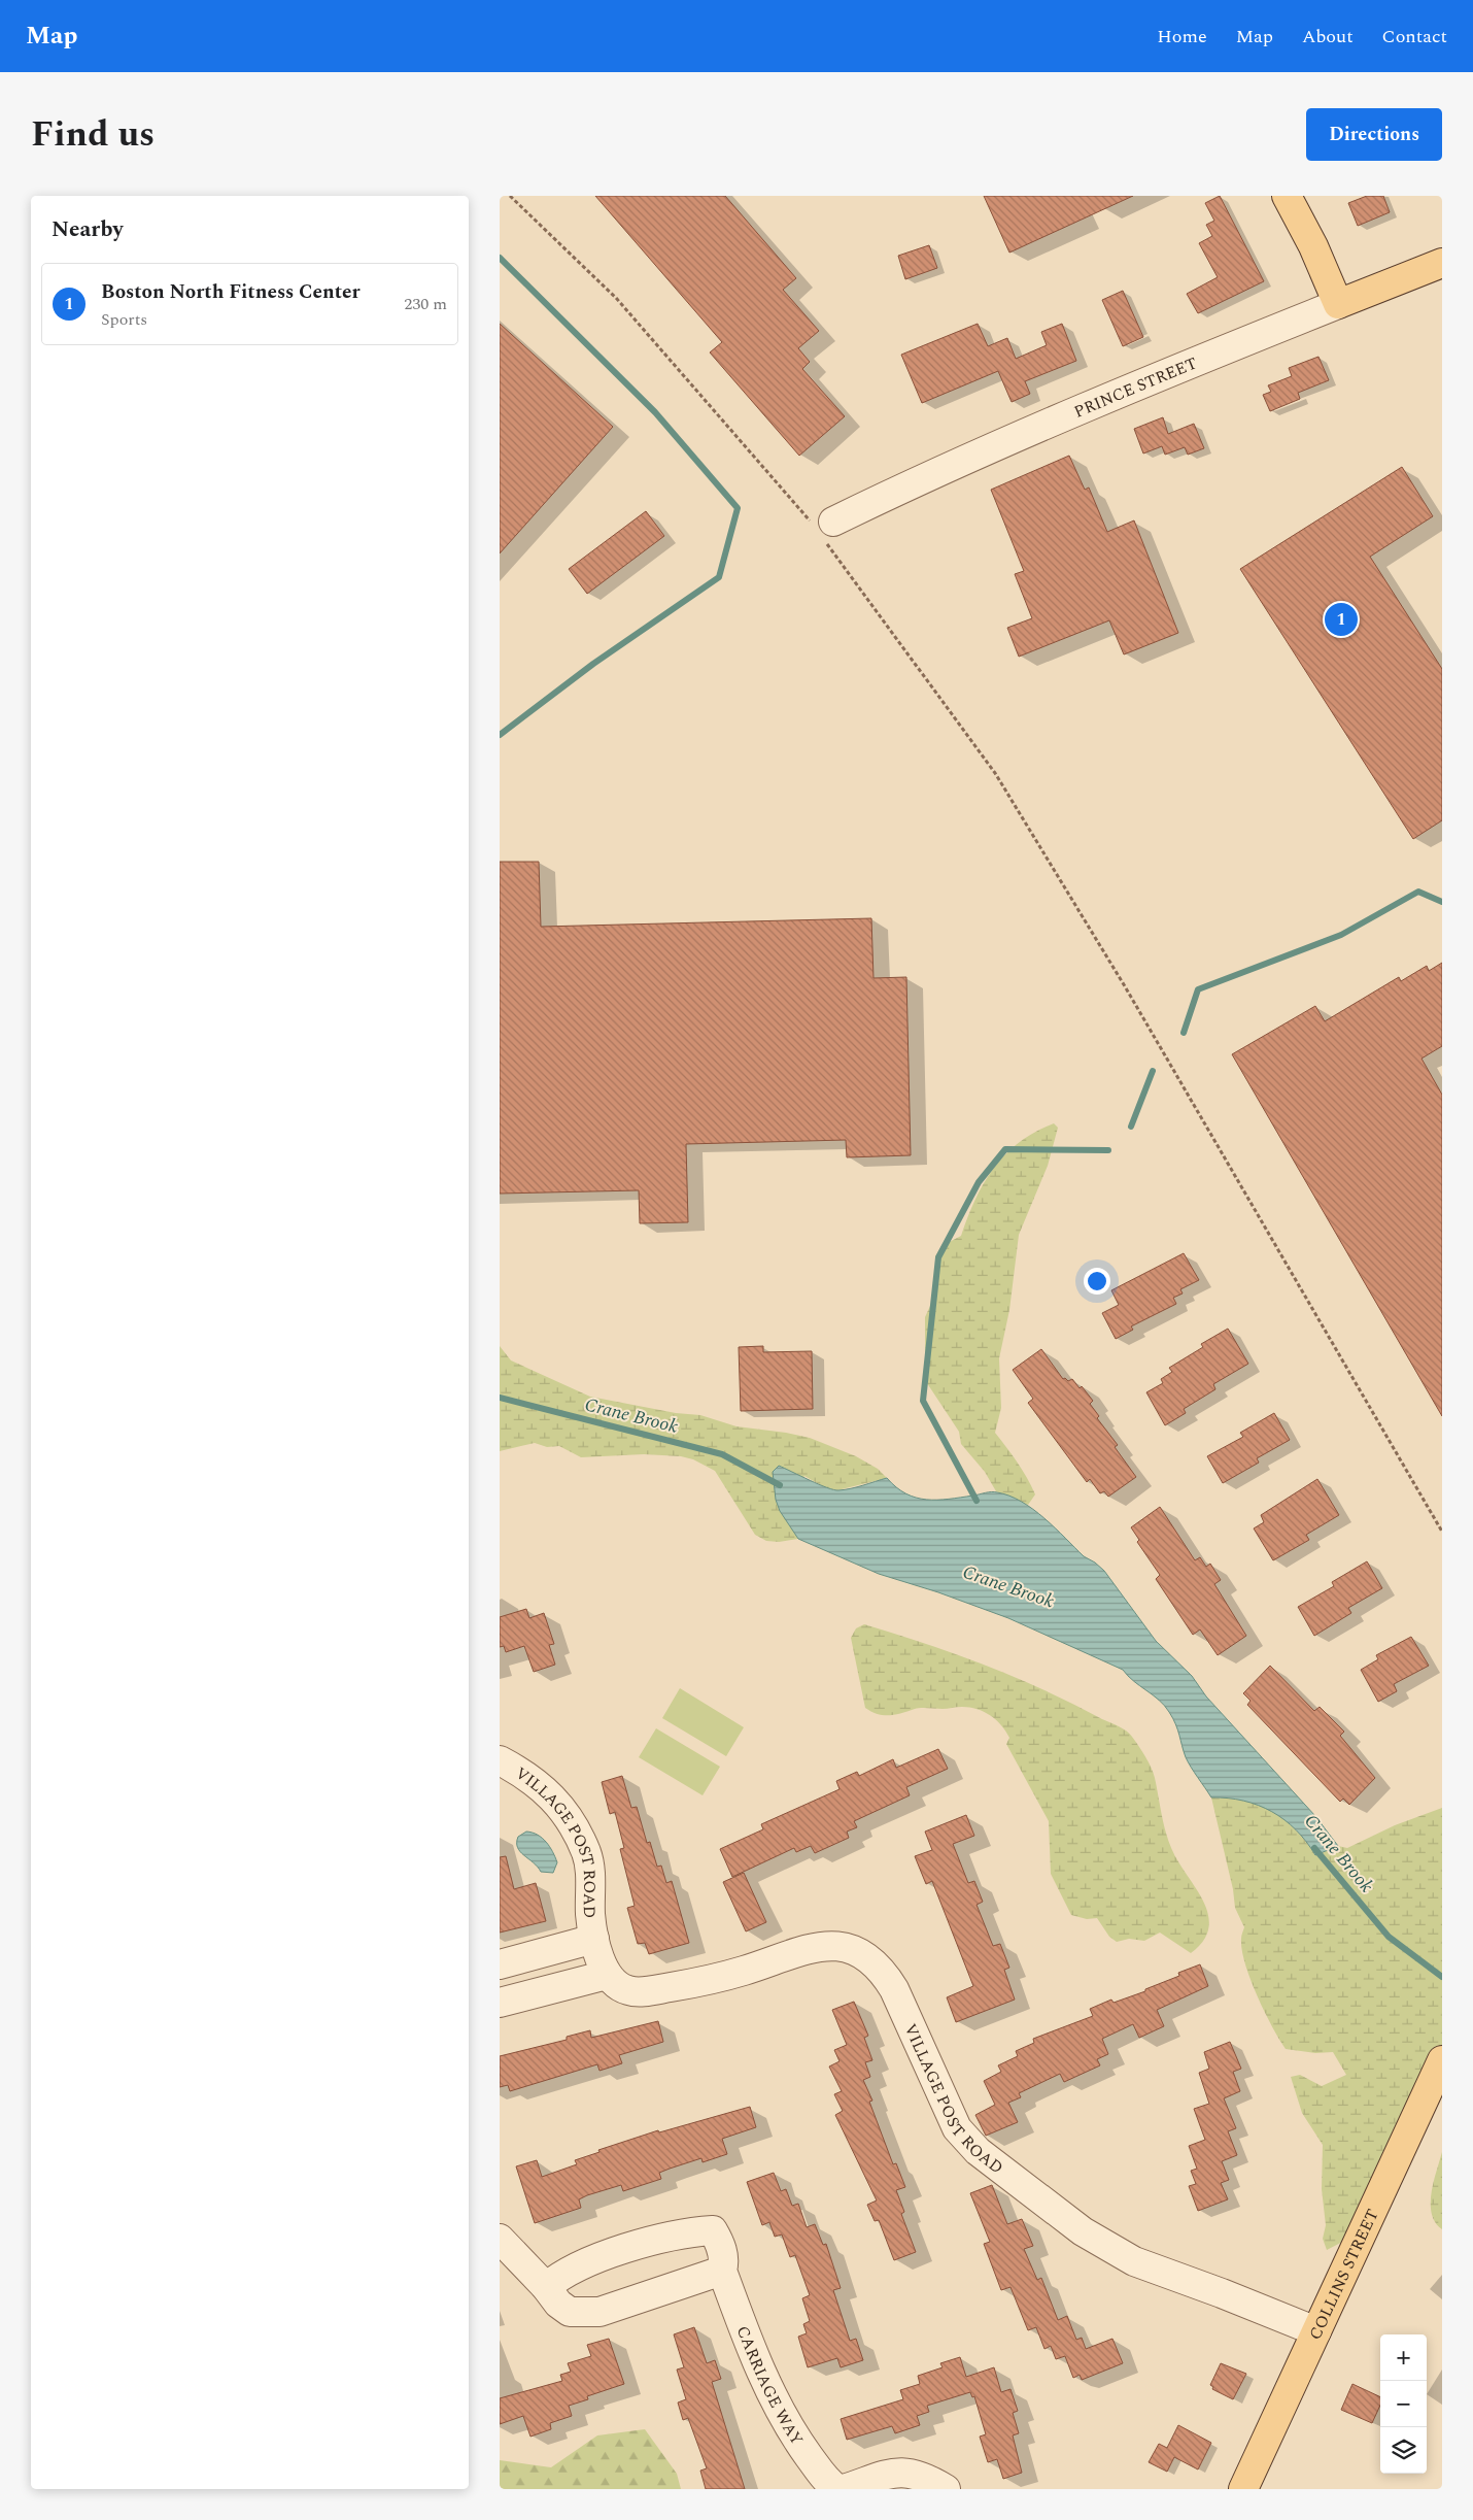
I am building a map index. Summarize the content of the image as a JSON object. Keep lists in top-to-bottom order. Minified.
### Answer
{"streets":{"main road":["PRINCE STREET","COLLINS STREET"],"street":["VILLAGE POST ROAD","CARRIAGE WAY"]},"crossings":[["VILLAGE POST ROAD","COLLINS STREET"]],"water":["Crane Brook"],"page":{"header":"Map","nav":["Home","Map","About","Contact"],"title":"Find us","buttons":"Directions","heading":"Nearby","list":[{"mark":"1","name":"Boston North Fitness Center","note":"Sports","value":"230 m"}],"pins":"1","map_buttons":["+","−"]}}
